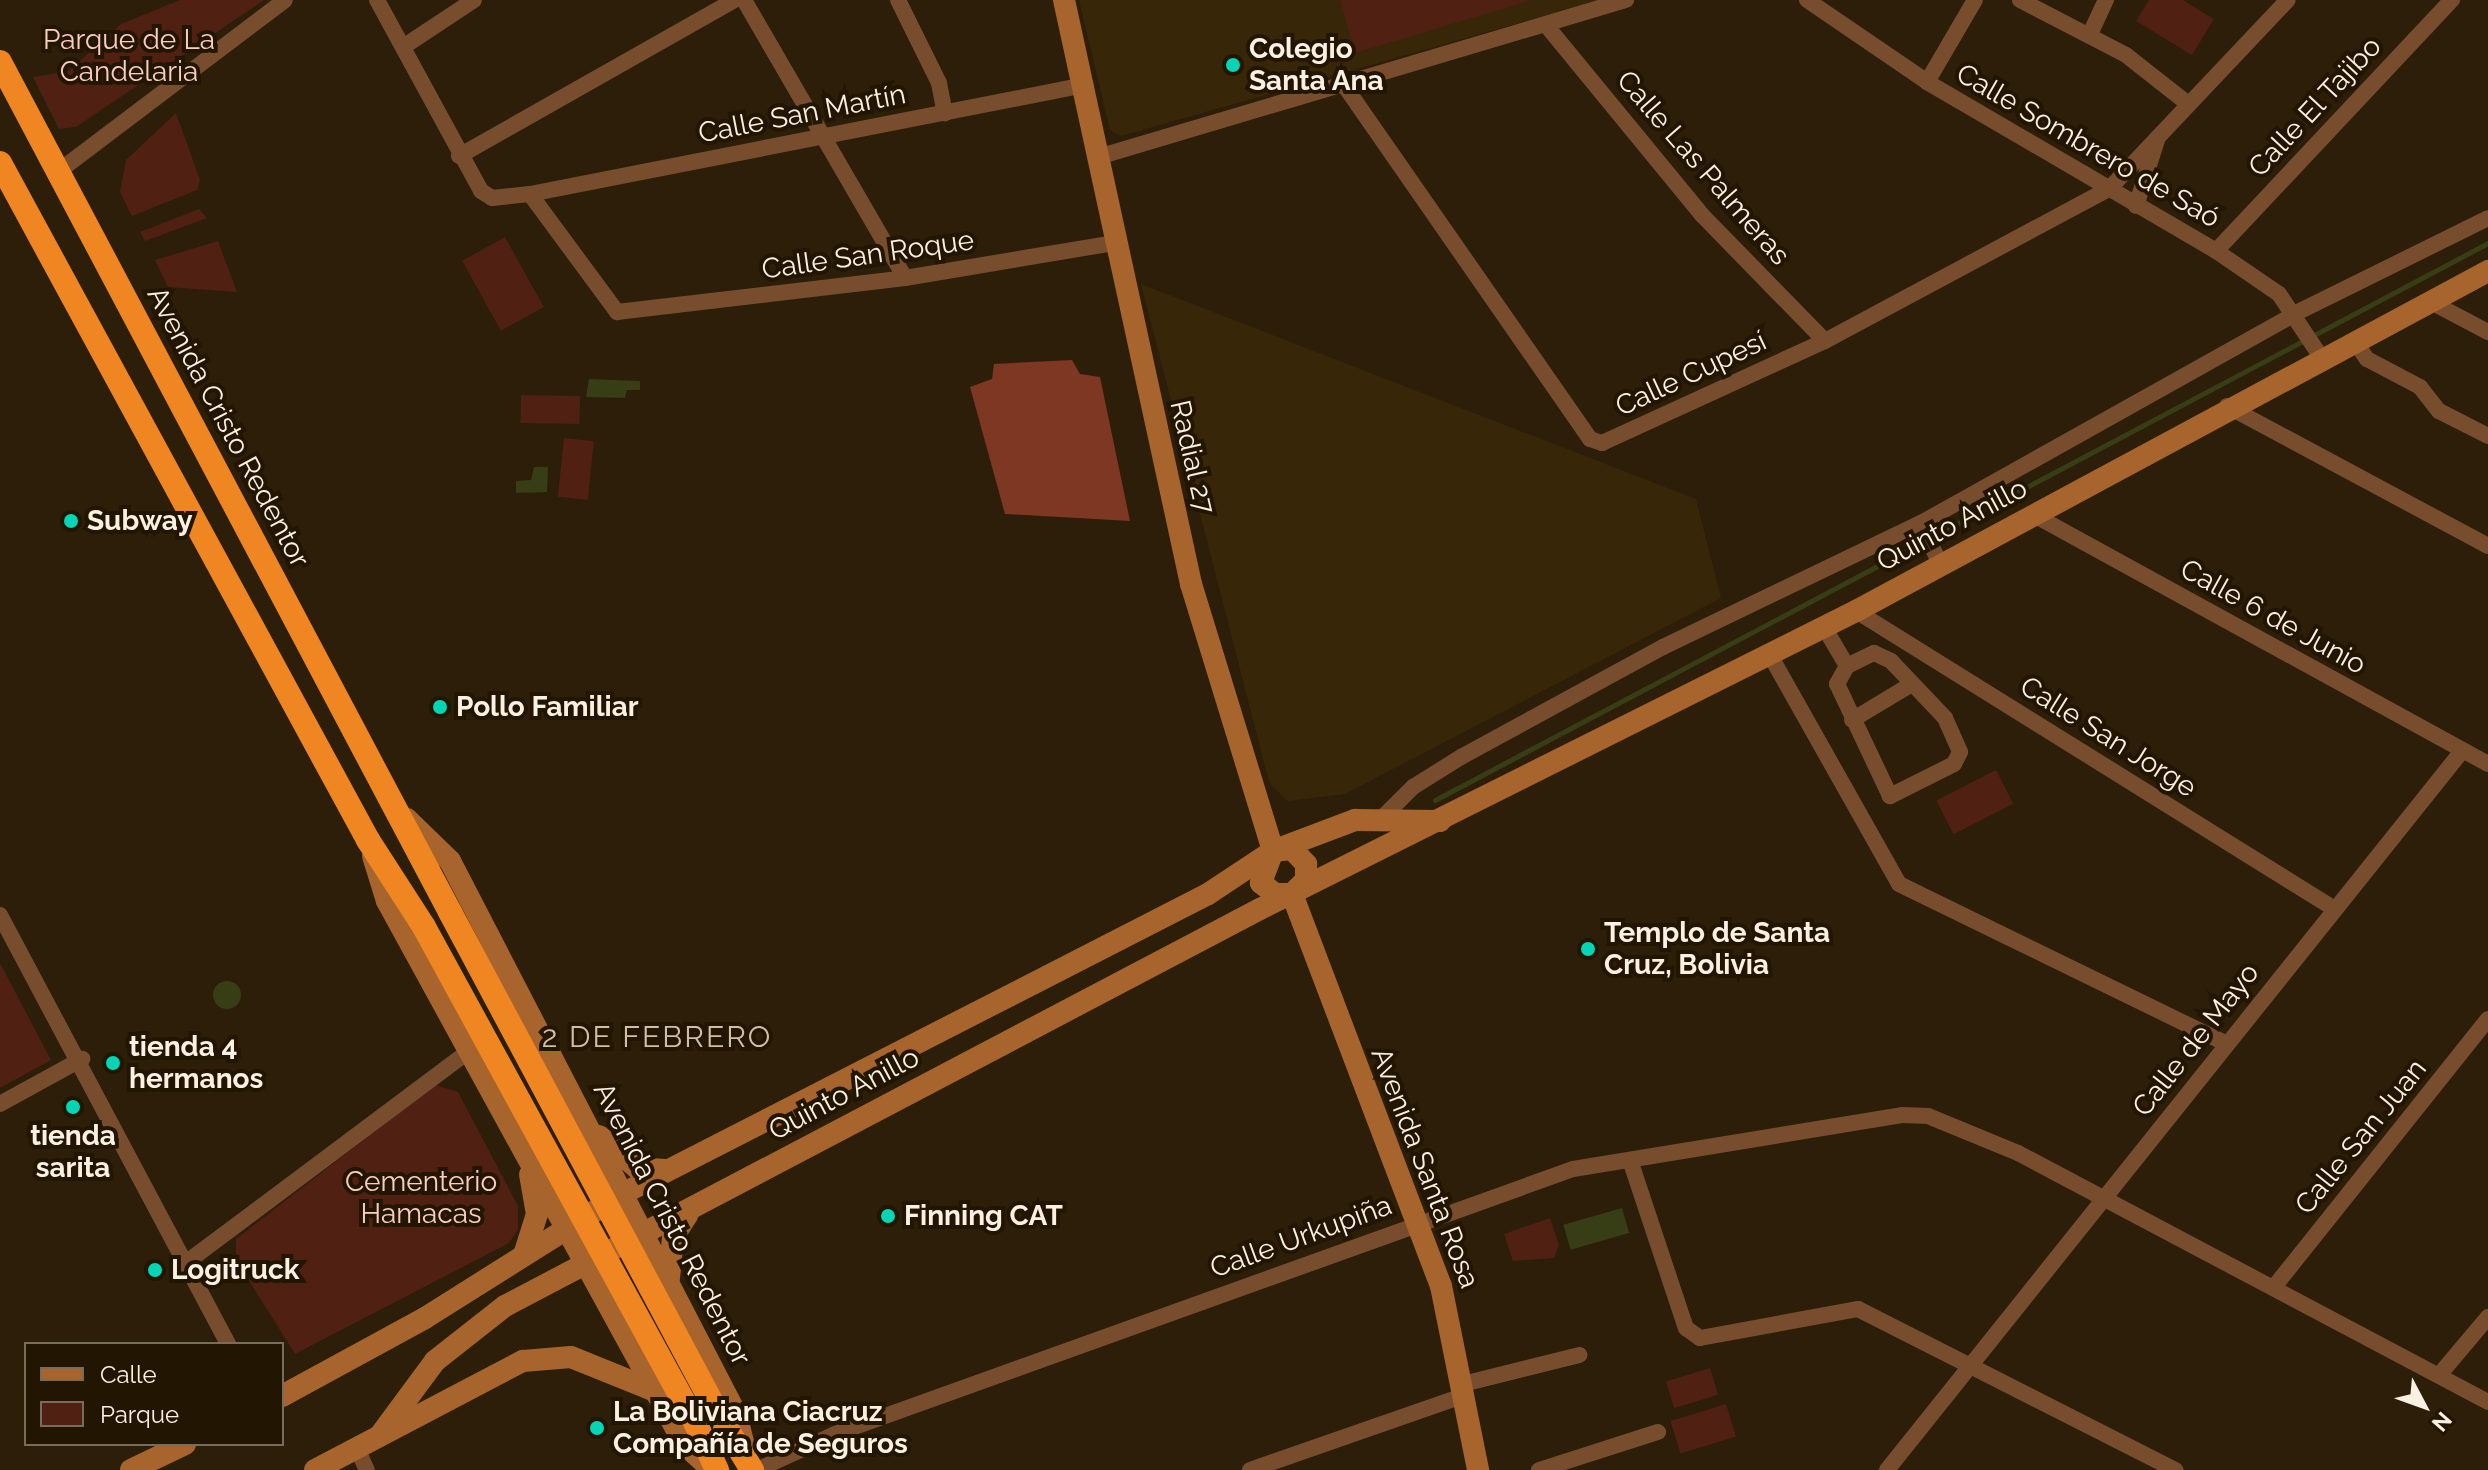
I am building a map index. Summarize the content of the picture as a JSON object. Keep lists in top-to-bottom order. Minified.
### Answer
{"streets":{"highway":["Avenida Cristo Redentor"],"street":["Calle El Tajibo","Calle San Martín","Calle Sombrero de Saó","Calle Las Palmeras","Calle San Roque","Calle Cupesí","Radial 27","Quinto Anillo","Calle 6 de Junio","Calle San Jorge","Calle de Mayo","Calle San Juan","Avenida Santa Rosa","Calle Urkupiña"]},"crossings":[["Calle El Tajibo","Calle Sombrero de Saó"],["Calle San Martín","Calle San Roque"],["Calle San Martín","Radial 27"],["Calle Sombrero de Saó","Calle Cupesí"],["Calle Sombrero de Saó","Quinto Anillo"],["Calle Las Palmeras","Calle Cupesí"],["Calle San Roque","Radial 27"],["Avenida Cristo Redentor","Quinto Anillo"],["Avenida Cristo Redentor","Calle Urkupiña"],["Radial 27","Quinto Anillo"],["Radial 27","Avenida Santa Rosa"],["Quinto Anillo","Calle 6 de Junio"],["Quinto Anillo","Calle San Jorge"],["Quinto Anillo","Avenida Santa Rosa"],["Calle 6 de Junio","Calle de Mayo"],["Calle San Jorge","Calle de Mayo"],["Calle de Mayo","Calle Urkupiña"],["Calle San Juan","Calle Urkupiña"],["Avenida Santa Rosa","Calle Urkupiña"]],"districts":["2 DE FEBRERO"],"parks":["Parque de La Candelaria","Cementerio Hamacas"],"places":["Colegio Santa Ana","Subway","Pollo Familiar","Templo de Santa Cruz, Bolivia","tienda 4 hermanos","tienda sarita","Finning CAT","Logitruck","La Boliviana Ciacruz Compañía de Seguros"],"legend":["Calle","Parque"],"north":"bottom right"}
